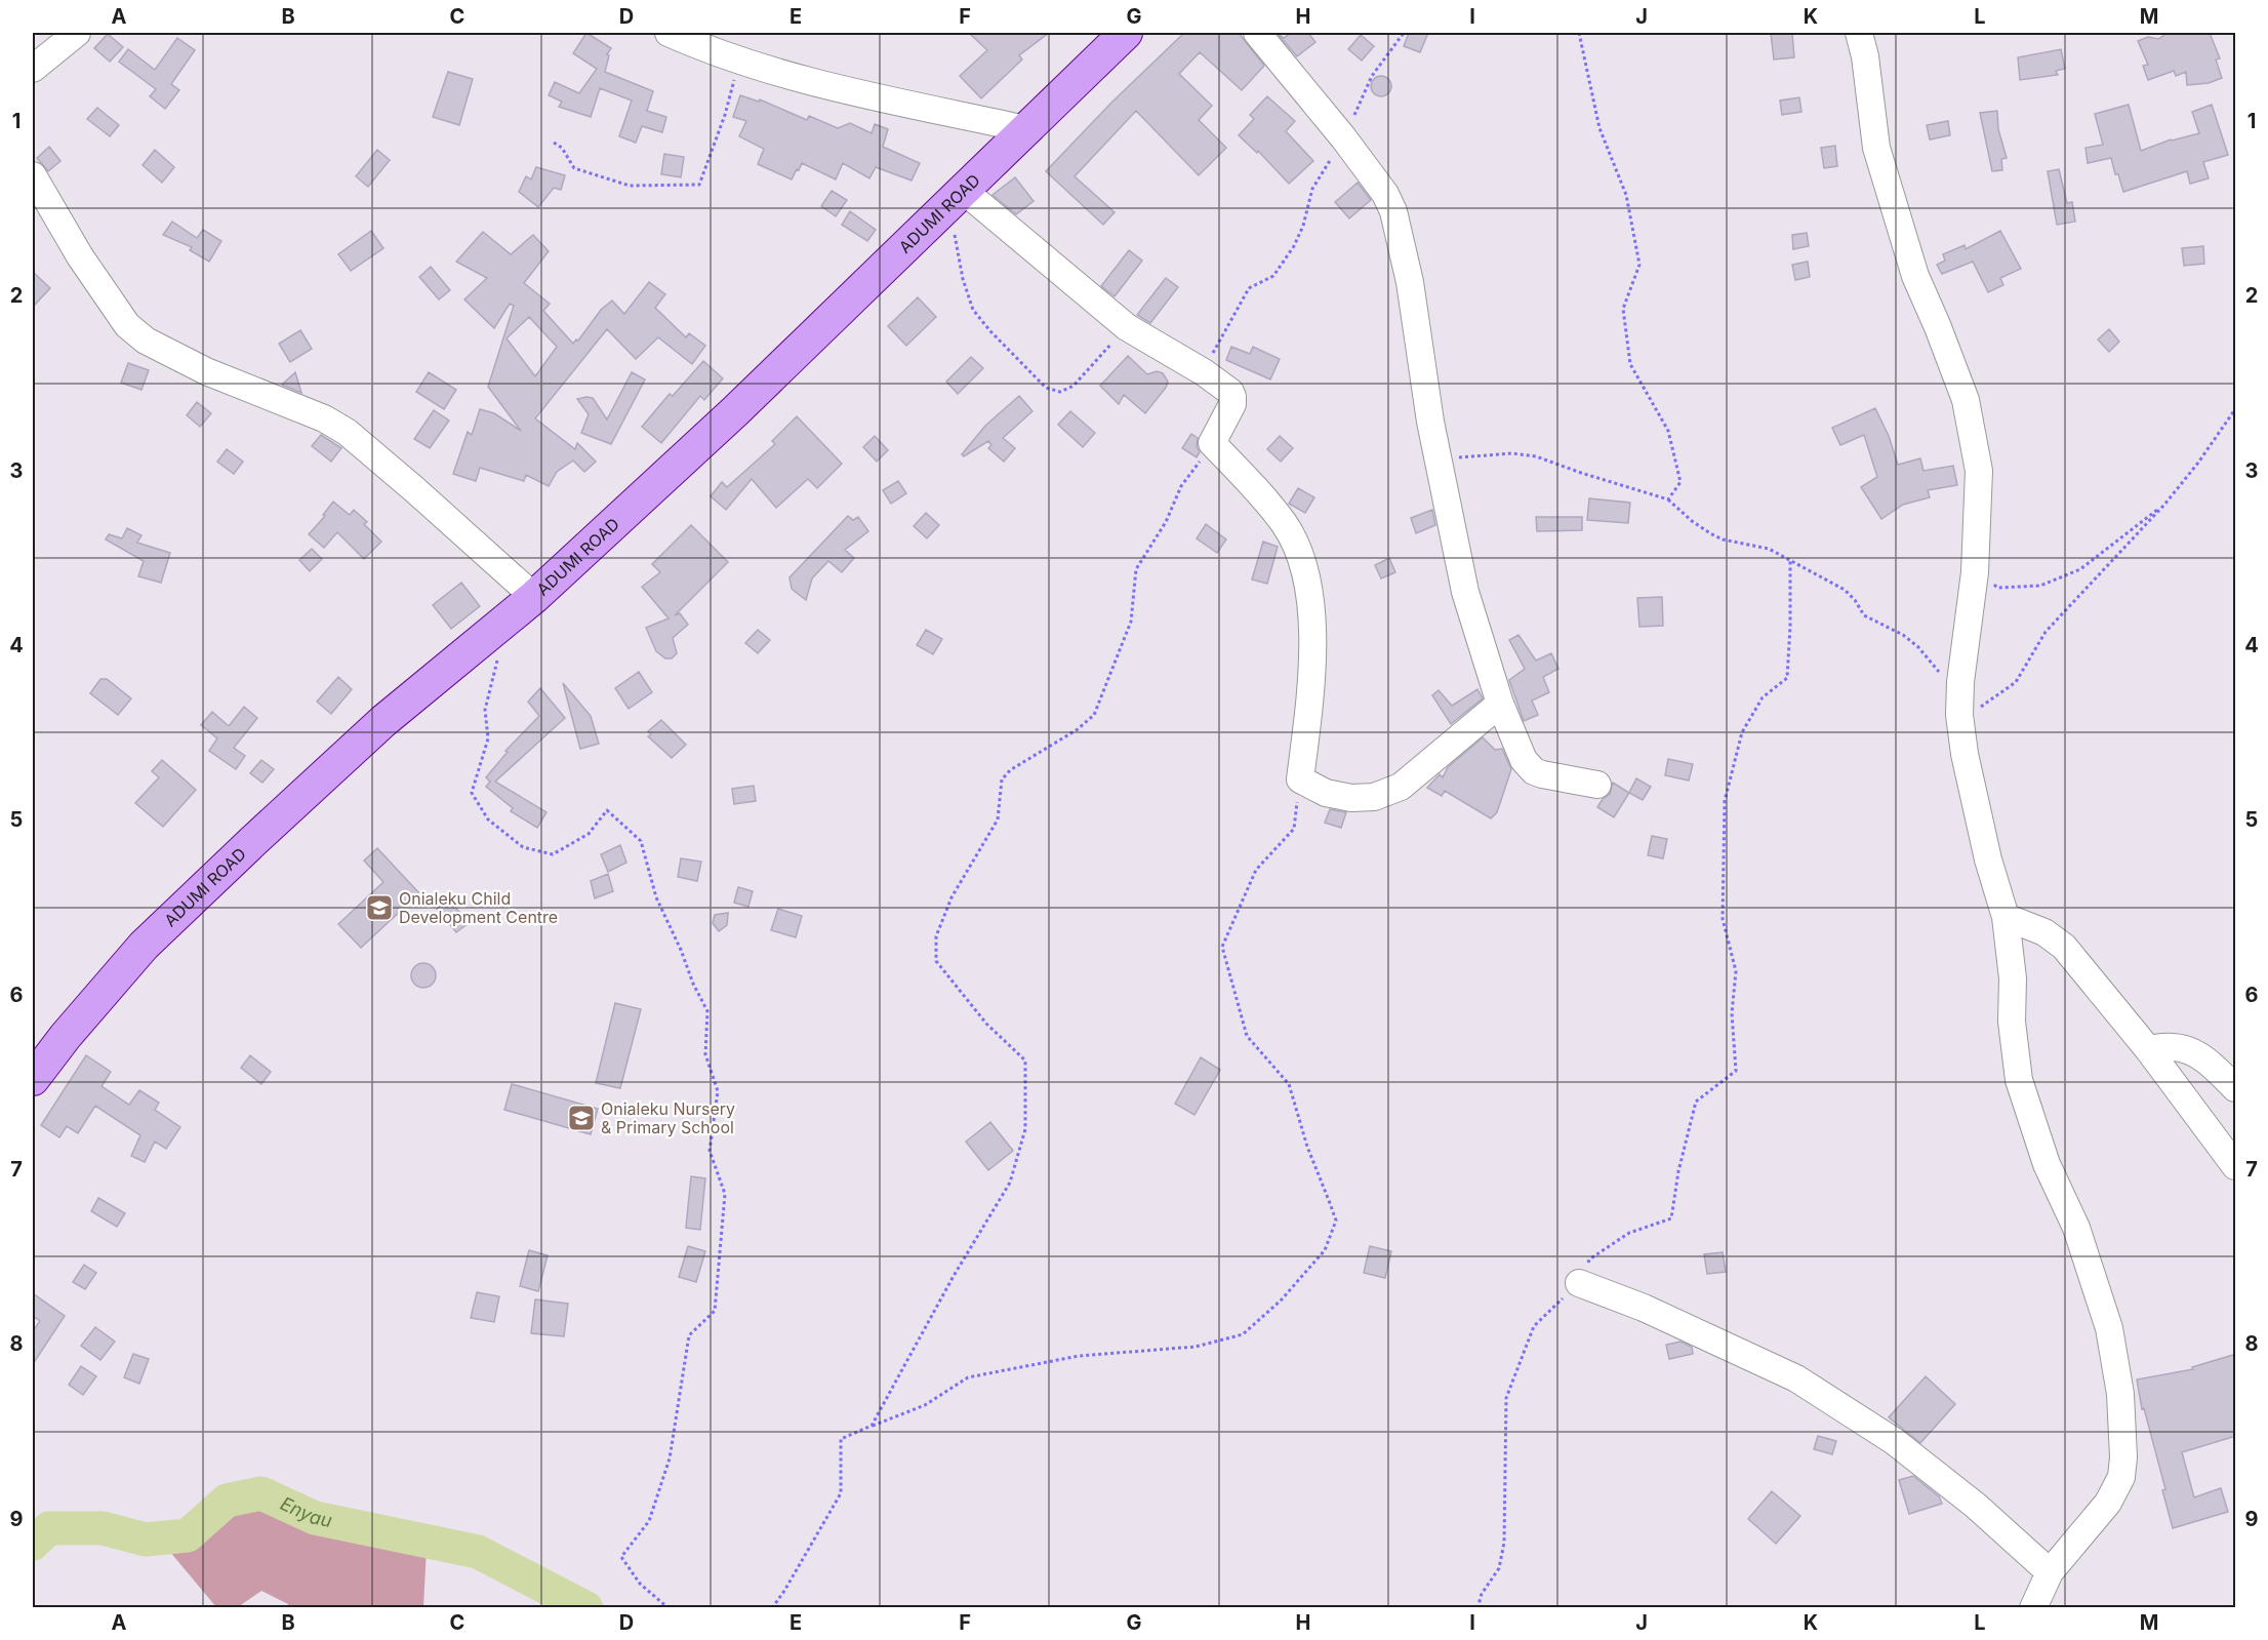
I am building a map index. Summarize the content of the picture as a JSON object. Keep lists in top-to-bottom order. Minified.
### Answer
{"streets":{"main road":["ADUMI ROAD"]},"water":["Enyau"],"places":{"school or university":["Onialeku Child Development Centre","Onialeku Nursery & Primary School"]},"grid":{"columns":["A","B","C","D","E","F","G","H","I","J","K","L","M"],"rows":["1","2","3","4","5","6","7","8","9"]}}
